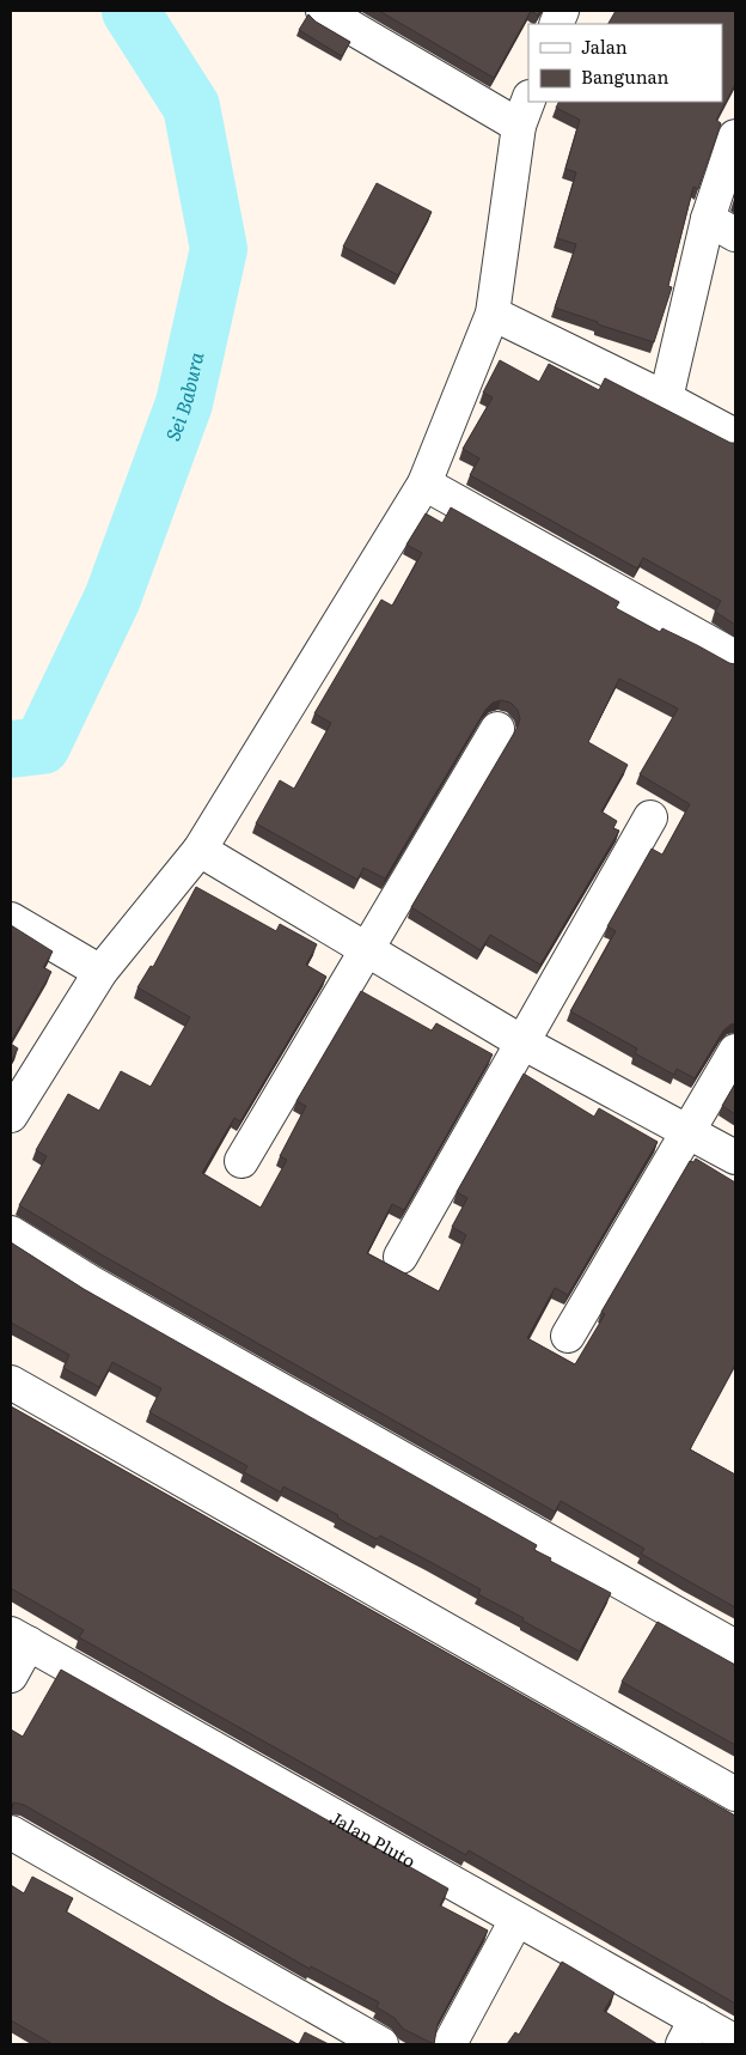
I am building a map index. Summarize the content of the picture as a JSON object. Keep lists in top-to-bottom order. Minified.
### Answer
{"streets":{"street":["Jalan Pluto"]},"water":["Sei Babura"],"legend":["Jalan","Bangunan"]}
